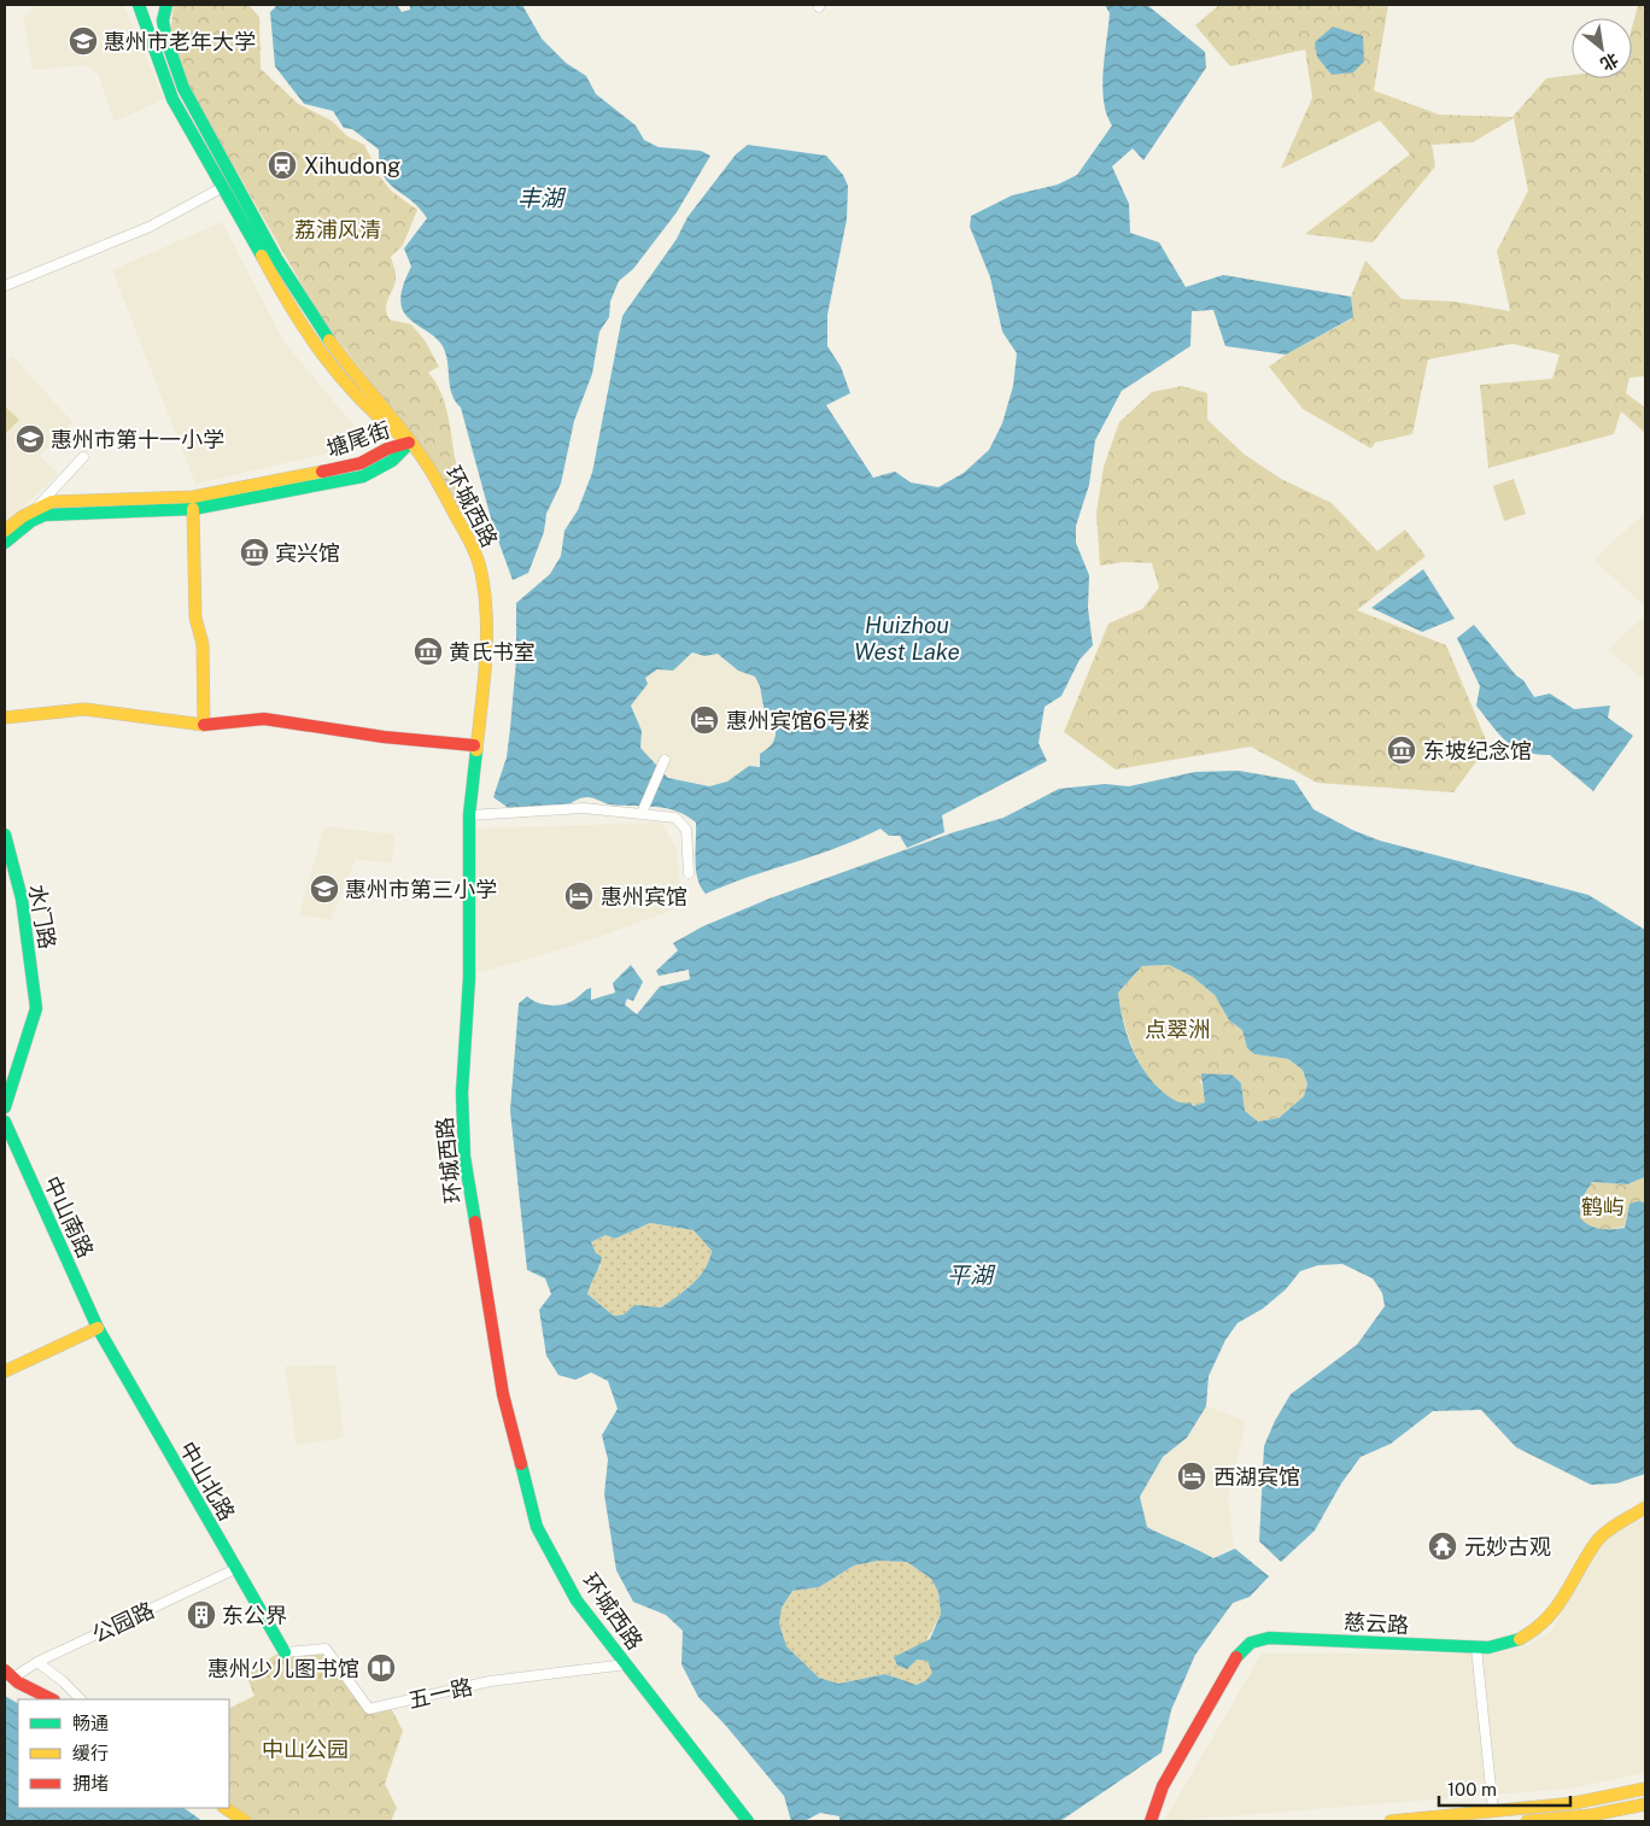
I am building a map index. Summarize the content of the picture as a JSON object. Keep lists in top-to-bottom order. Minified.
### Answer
{"streets":{"street":["塘尾街","环城西路","水门路","中山南路","中山北路","公园路","慈云路","五一路"]},"crossings":[["塘尾街","环城西路"],["环城西路","五一路"],["中山南路","中山北路"],["中山北路","公园路"],["中山北路","五一路"]],"water":["丰湖","Huizhou West Lake","平湖"],"parks":["荔浦风清","点翠洲","鹤屿","中山公园"],"places":{"school or university":["惠州市老年大学","惠州市第十一小学","惠州市第三小学"],"station":["Xihudong"],"museum":["宾兴馆","黄氏书室","东坡纪念馆"],"hotel":["惠州宾馆6号楼","惠州宾馆","西湖宾馆"],"temple":["元妙古观"],"building":["东公界"],"library":["惠州少儿图书馆"]},"legend":["畅通","缓行","拥堵"],"scale_bar":"100 m","north":"bottom right"}
